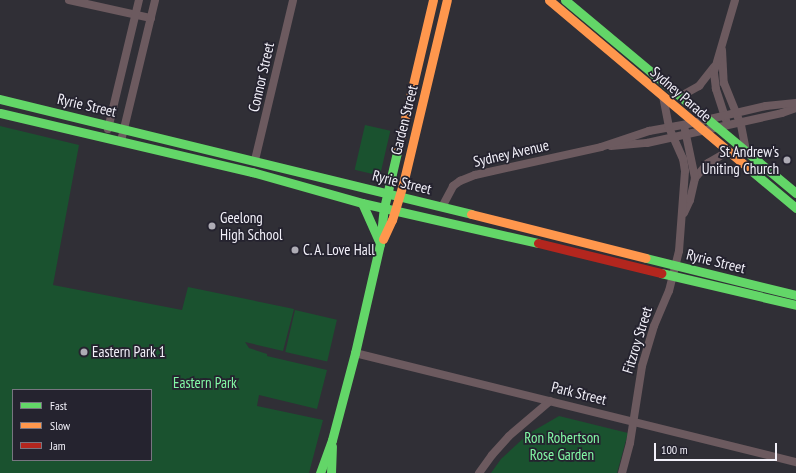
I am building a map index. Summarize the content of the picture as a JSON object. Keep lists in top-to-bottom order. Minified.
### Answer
{"streets":{"main road":["Sydney Parade","Ryrie Street","Garden Street"],"street":["Connor Street","Sydney Avenue","Fitzroy Street","Park Street"]},"crossings":[["Connor Street","Ryrie Street"],["Sydney Parade","Sydney Avenue"],["Sydney Parade","Fitzroy Street"],["Ryrie Street","Garden Street"],["Ryrie Street","Sydney Avenue"],["Ryrie Street","Fitzroy Street"],["Garden Street","Park Street"],["Sydney Avenue","Fitzroy Street"],["Fitzroy Street","Park Street"]],"parks":["Eastern Park","Ron Robertson Rose Garden"],"places":["St Andrew's Uniting Church","Geelong High School","C. A. Love Hall","Eastern Park 1"],"legend":["Fast","Slow","Jam"],"scale_bar":"100 m"}
